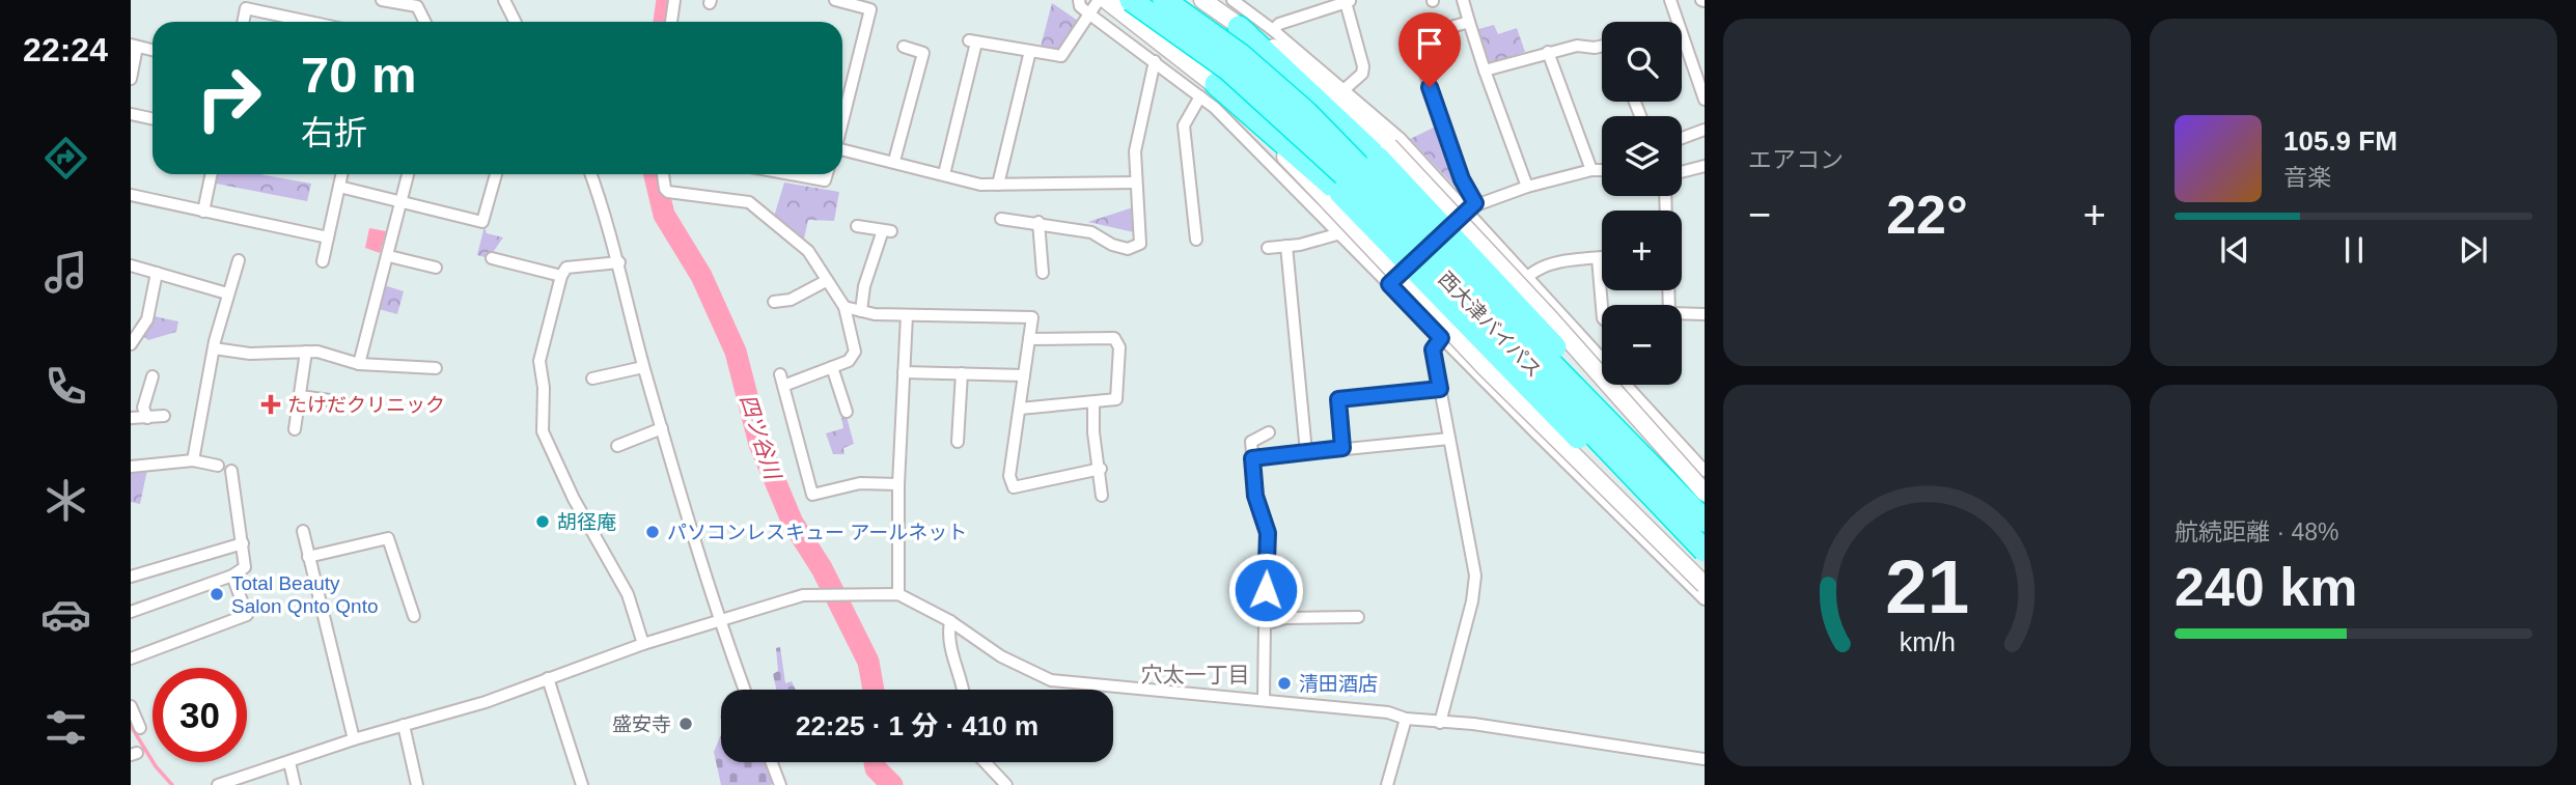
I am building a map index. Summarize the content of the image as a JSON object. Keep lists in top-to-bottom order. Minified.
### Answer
{"streets":{"highway":["西大津バイパス"]},"districts":["穴太一丁目"],"water":["四ツ谷川"],"places":{"health":["たけだクリニック"],"other":["胡径庵","パソコンレスキュー アールネット","Total Beauty Salon Qnto Qnto","清田酒店","盛安寺"]},"page":{"tabs":"22:24","tile":["エアコン",["航続距離 · 48%","240 km"]],"map_buttons":["+","−"],"turn":["70 m","右折"],"song":["105.9 FM","音楽"],"heat":["−","22°","+"],"limit":"30","trip":"22:25 · 1 分 · 410 m","gauge":["21","km/h"]}}
